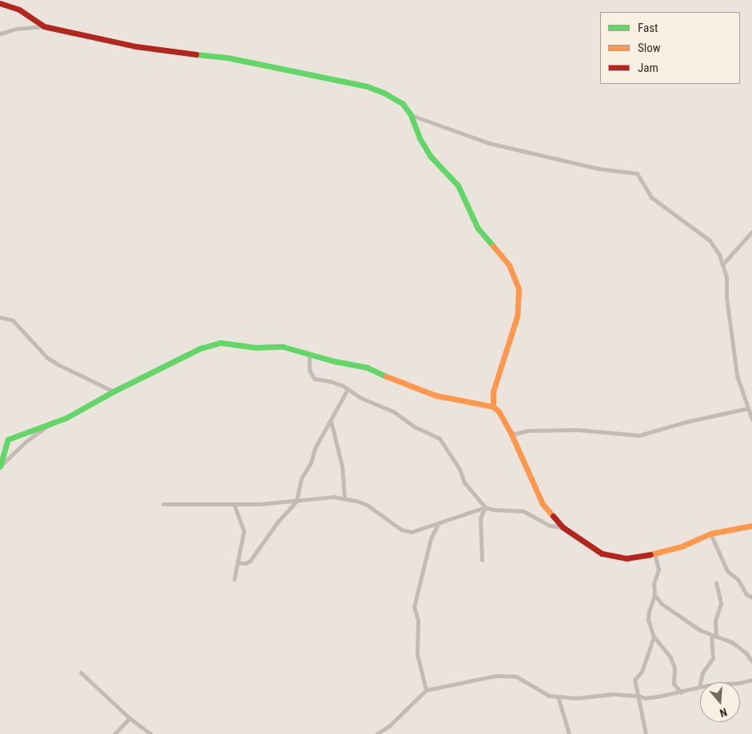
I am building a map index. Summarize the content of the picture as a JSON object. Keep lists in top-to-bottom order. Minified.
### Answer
{"legend":["Fast","Slow","Jam"],"north":"bottom"}
